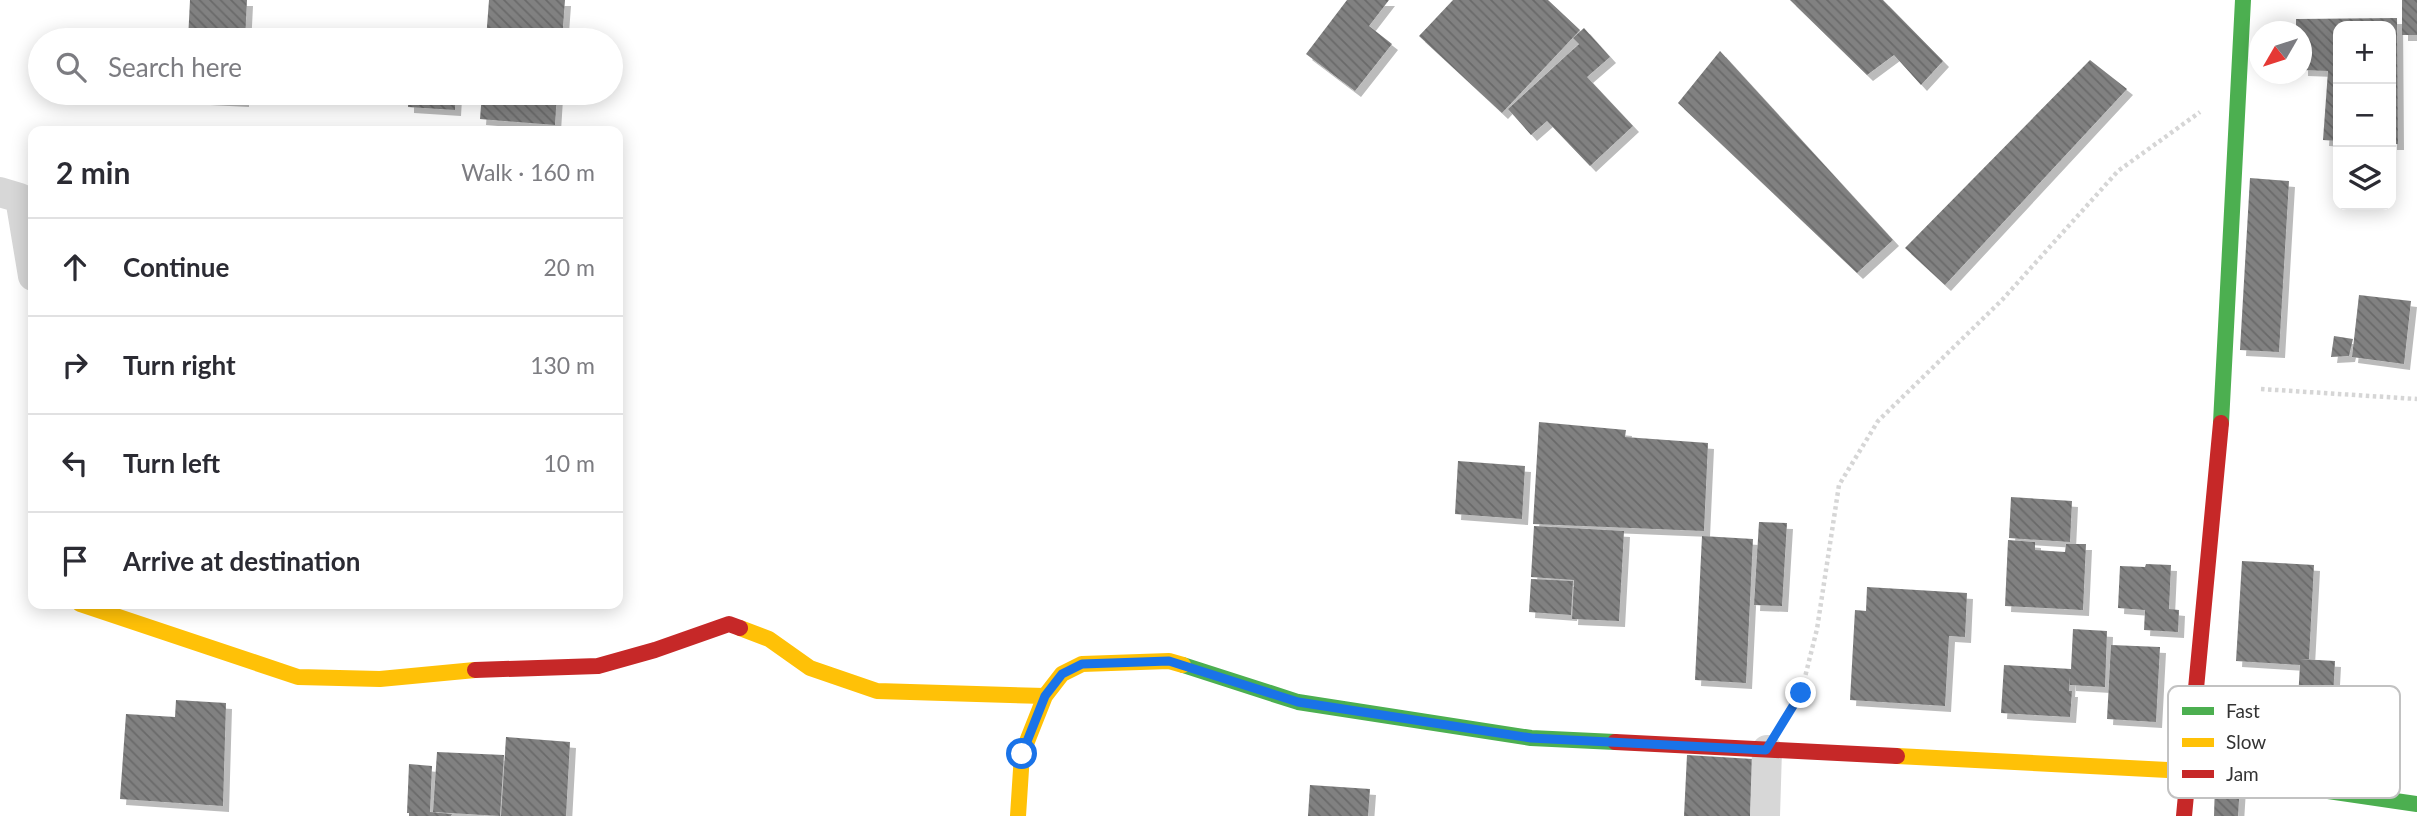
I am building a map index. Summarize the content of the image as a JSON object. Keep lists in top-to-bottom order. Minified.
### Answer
{"legend":["Fast","Slow","Jam"],"north":"bottom left","page":{"map_buttons":["+","−"],"search":"Search here","heading":["2 min","Walk · 160 m"],"list":[["Continue","20 m"],["Turn right","130 m"],["Turn left","10 m"],"Arrive at destination"]}}
